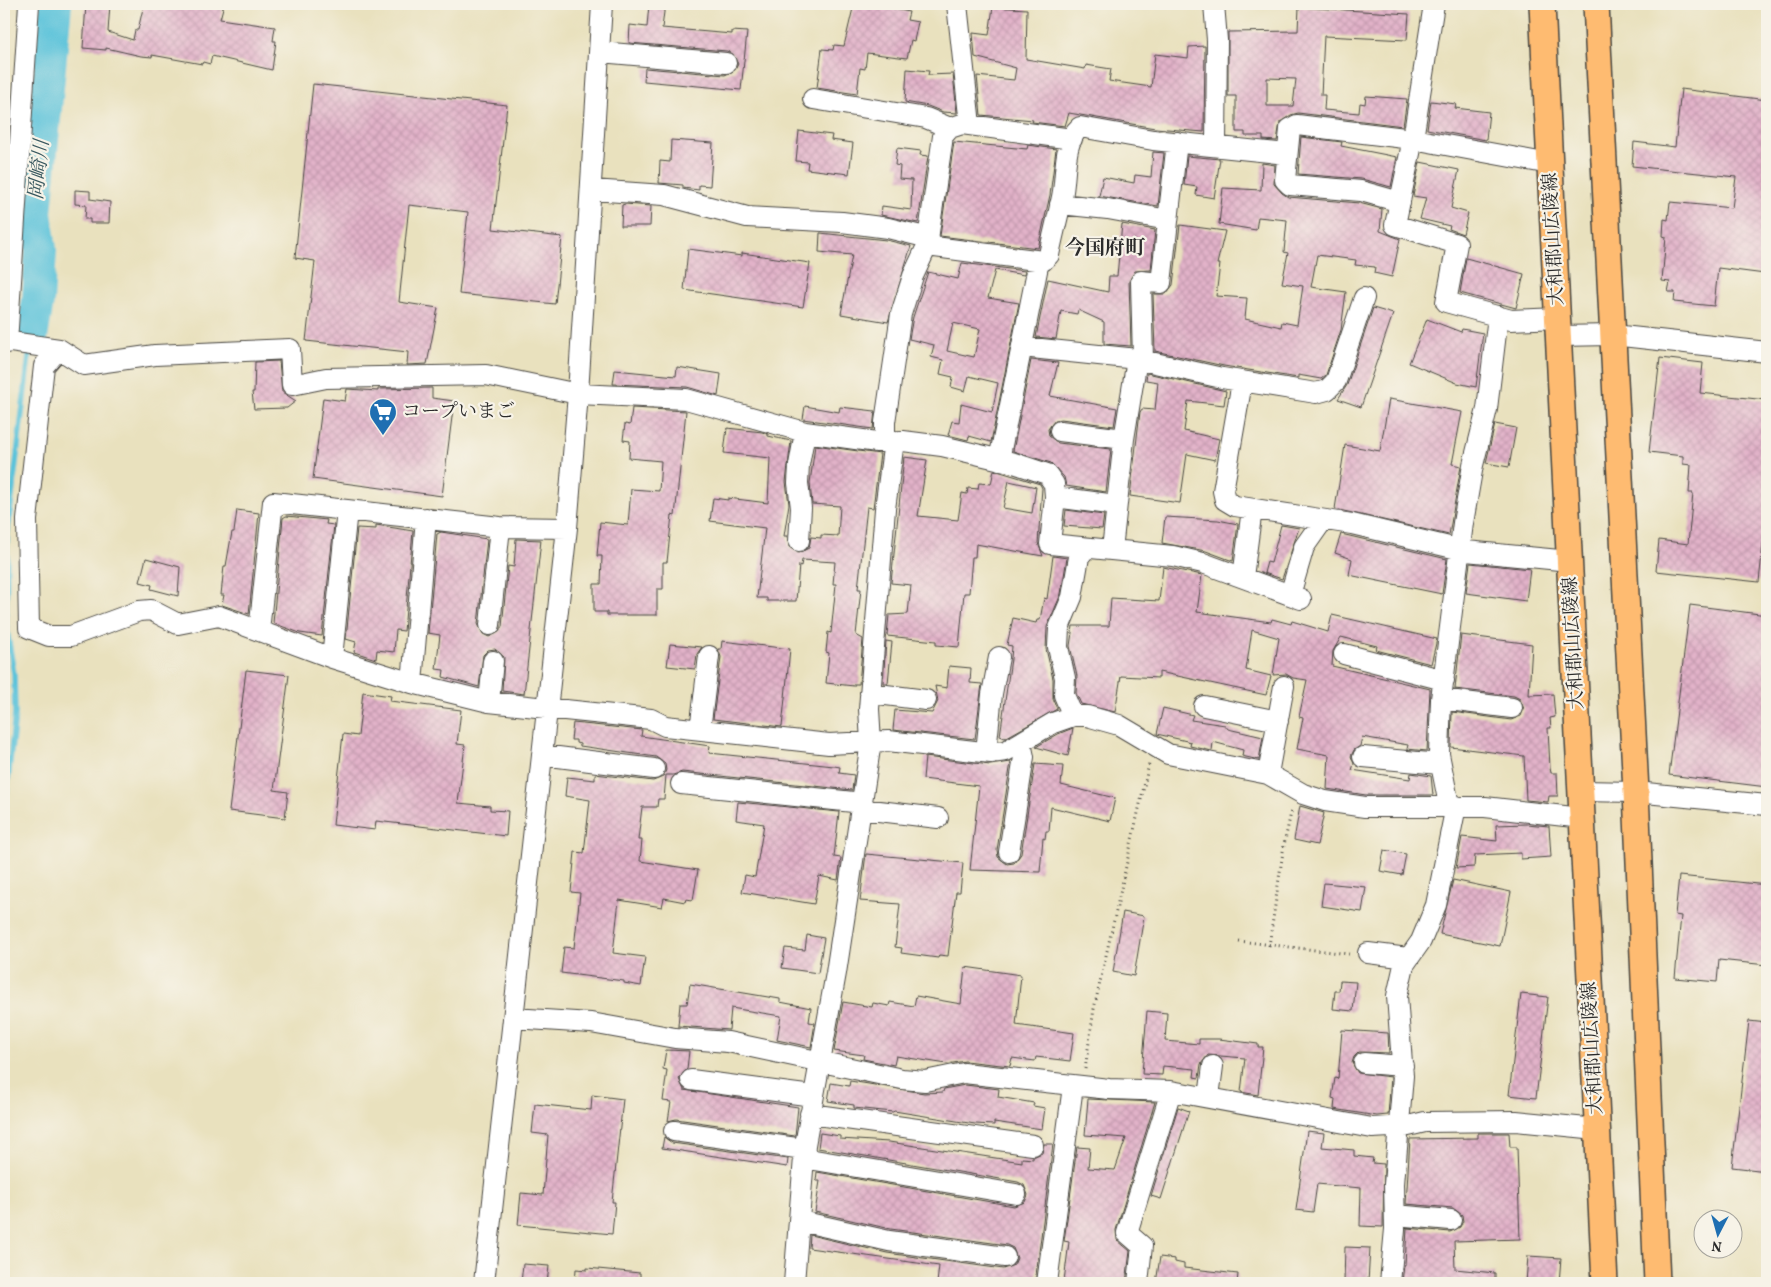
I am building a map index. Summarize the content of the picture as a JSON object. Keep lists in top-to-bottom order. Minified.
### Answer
{"streets":{"main road":["大和郡山広陵線"]},"districts":["今国府町"],"water":["岡崎川"],"places":{"supermarket":["コープいまご"]},"north":"bottom"}
